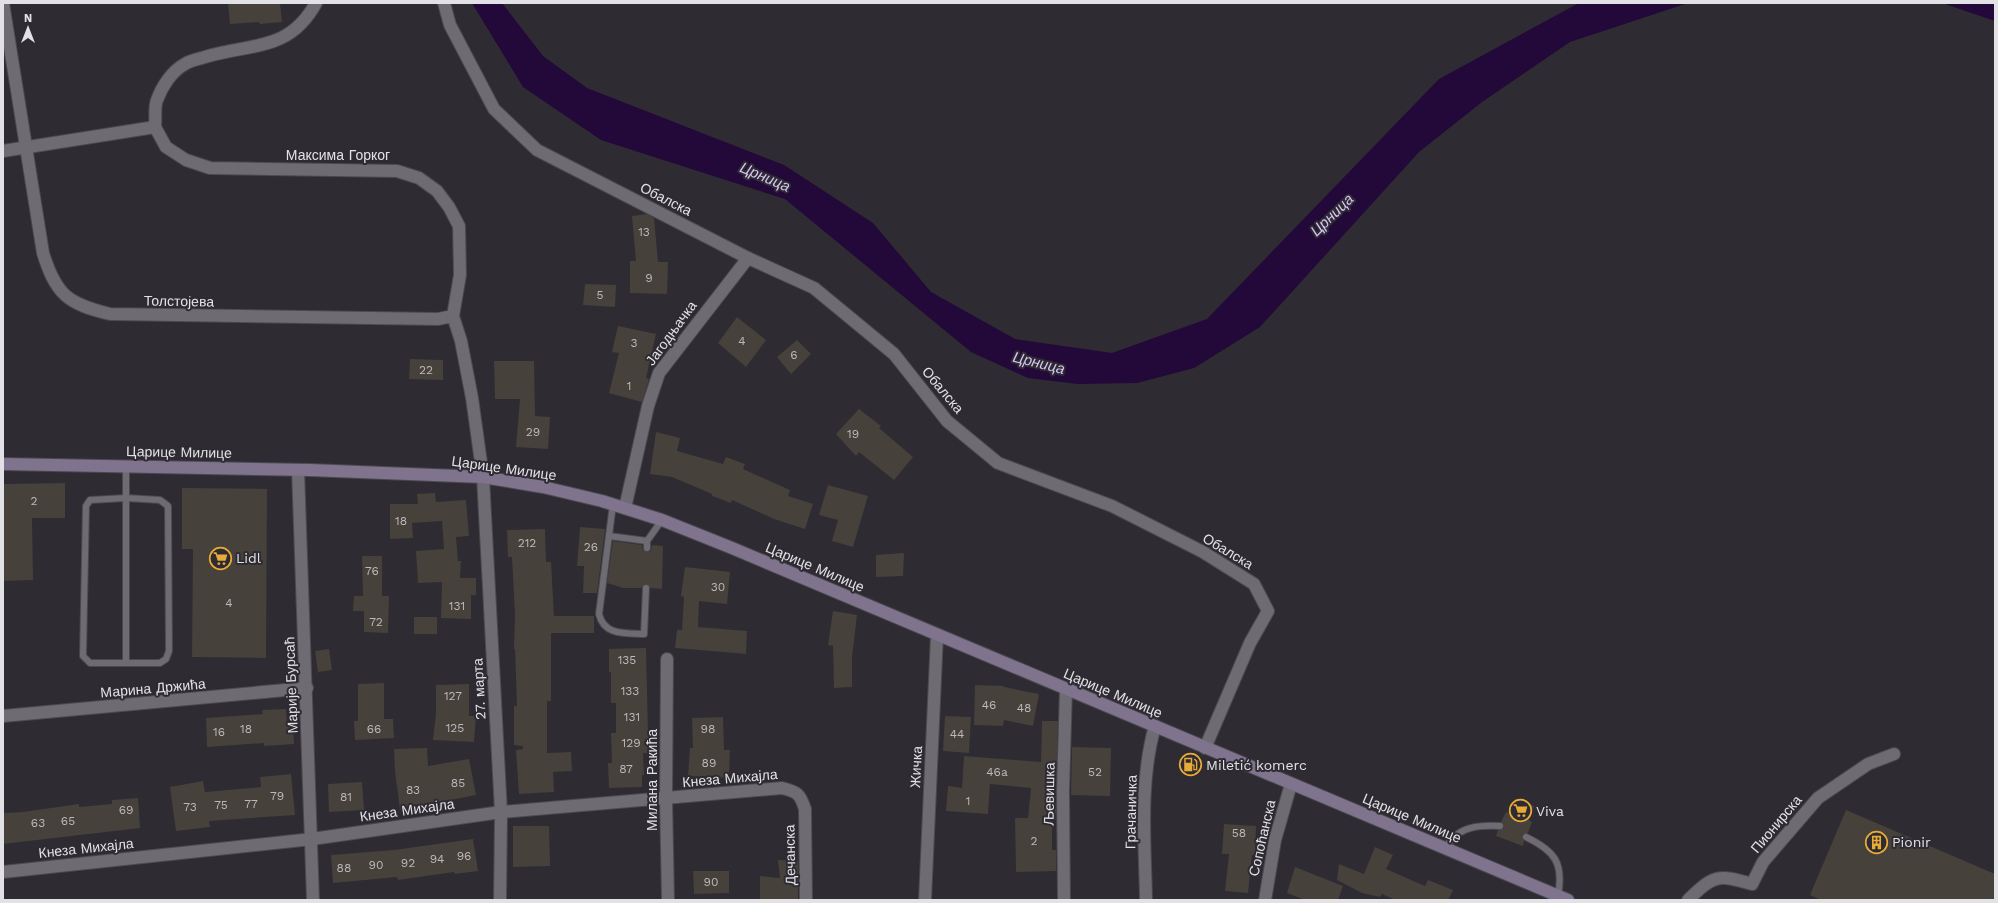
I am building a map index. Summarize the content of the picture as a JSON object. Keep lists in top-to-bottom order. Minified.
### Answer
{"streets":{"main road":["Царице Милице"],"street":["Максима Горког","Обалска","Толстојева","Јагодњачка","Марије Бурсаћ","Марина Држића","27. марта","Жичка","Кнеза Михајла","Милана Ракића","Љевишка","Грачаничка","Пионирска","Сопоћанска","Дечанска"]},"crossings":[["Максима Горког","Толстојева"],["Максима Горког","Царице Милице"],["Максима Горког","27. марта"],["Обалска","Јагодњачка"],["Обалска","Царице Милице"],["Јагодњачка","Царице Милице"],["Царице Милице","Марије Бурсаћ"],["Царице Милице","27. марта"],["Царице Милице","Жичка"],["Царице Милице","Љевишка"],["Царице Милице","Грачаничка"],["Царице Милице","Сопоћанска"],["Марије Бурсаћ","Марина Држића"],["Марије Бурсаћ","Кнеза Михајла"],["27. марта","Кнеза Михајла"],["Кнеза Михајла","Милана Ракића"],["Кнеза Михајла","Дечанска"]],"water":["Црница"],"places":{"supermarket":["Lidl","Viva"],"fuel station":["Miletić komerc"],"building":["Pionir"]},"house_numbers":["13","9","5","4","3","6","22","1","29","19","2","18","212","26","76","30","4","131","72","135","133","127","46","48","131","125","18","66","98","16","44","129","89","87","46a","52","85","83","79","81","1","77","75","73","69","65","63","58","2","96","94","92","90","88","90"],"north":"top"}
